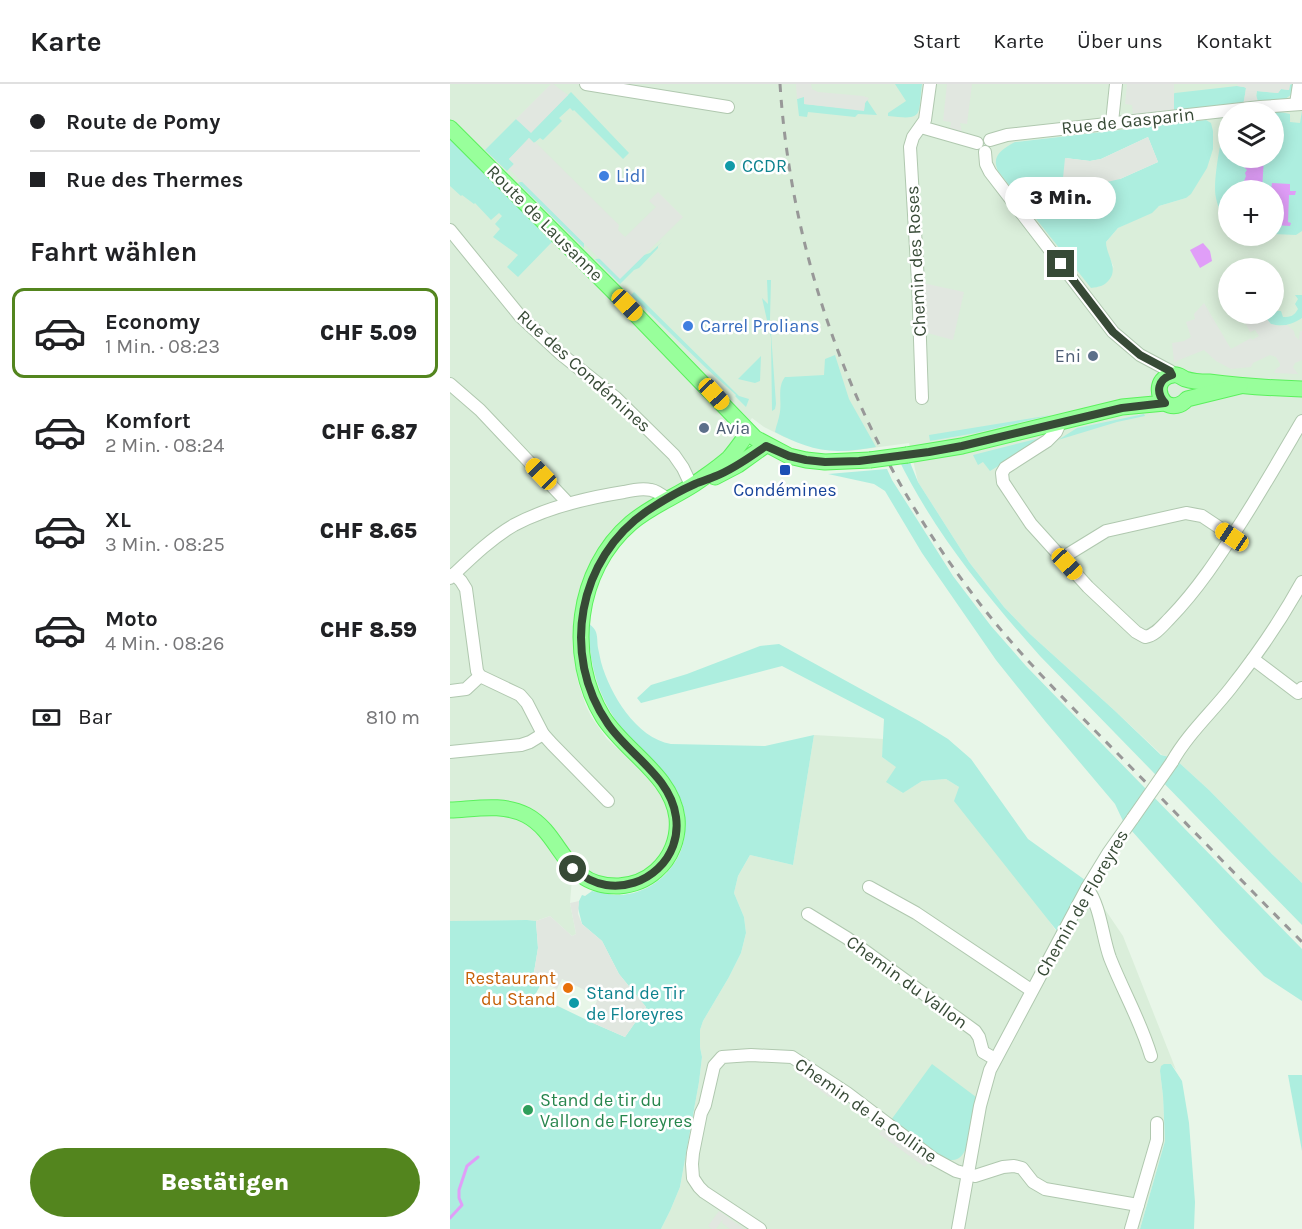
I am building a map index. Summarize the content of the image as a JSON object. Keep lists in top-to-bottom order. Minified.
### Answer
{"streets":{"main road":["Route de Lausanne"],"street":["Rue de Gasparin","Chemin des Roses","Rue des Condémines","Chemin de Floreyres","Chemin du Vallon","Chemin de la Colline"]},"crossings":[["Chemin de Floreyres","Chemin du Vallon"],["Chemin de Floreyres","Chemin de la Colline"]],"places":{"other":["CCDR","Lidl","Carrel Prolians","Eni","Avia","Restaurant du Stand","Stand de Tir de Floreyres","Stand de tir du Vallon de Floreyres"],"transit":["Condémines"]},"page":{"header":"Karte","nav":["Start","Karte","Über uns","Kontakt"],"banner":["Route de Pomy","Rue des Thermes"],"map_buttons":["+","−"],"bubble":"3 Min.","heading":"Fahrt wählen","list":[{"name":"Economy","note":"1 Min. · 08:23","value":"CHF 5.09"},{"name":"Komfort","note":"2 Min. · 08:24","value":"CHF 6.87"},{"name":"XL","note":"3 Min. · 08:25","value":"CHF 8.65"},{"name":"Moto","note":"4 Min. · 08:26","value":"CHF 8.59"}],"pay":["Bar","810 m"],"buttons":"Bestätigen"}}
